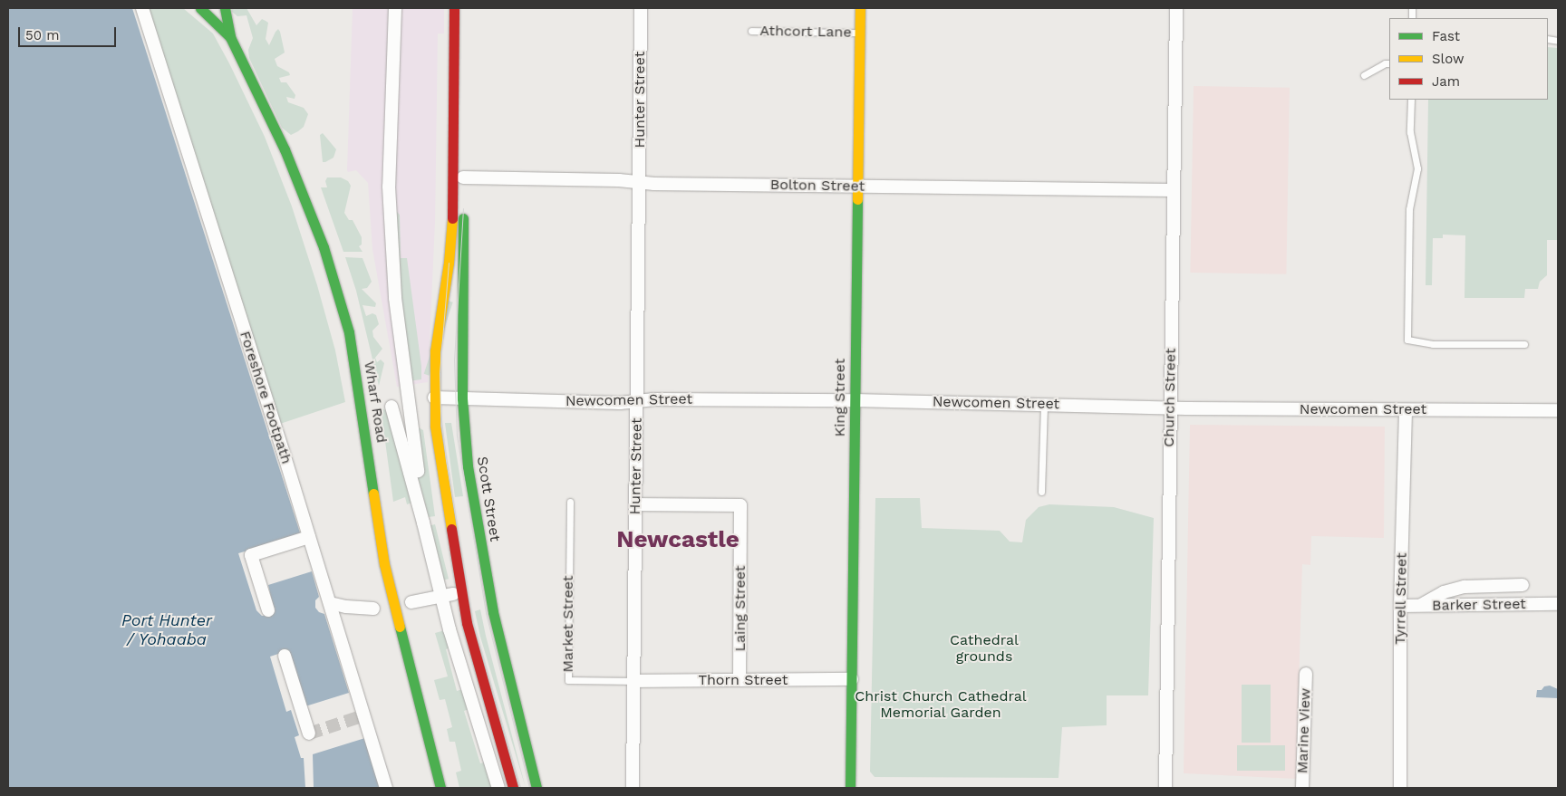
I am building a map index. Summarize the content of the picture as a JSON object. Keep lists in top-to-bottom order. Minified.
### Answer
{"streets":{"main road":["King Street","Wharf Road","Scott Street"],"street":["Hunter Street","Bolton Street","Foreshore Footpath","Church Street","Newcomen Street","Tyrrell Street","Barker Street","Laing Street","Thorn Street","Marine View"],"lane":["Athcort Lane","Market Street"]},"crossings":[["Athcort Lane","King Street"],["Hunter Street","Bolton Street"],["Hunter Street","Newcomen Street"],["Hunter Street","Laing Street"],["Hunter Street","Market Street"],["Hunter Street","Thorn Street"],["Bolton Street","King Street"],["Bolton Street","Church Street"],["Bolton Street","Scott Street"],["King Street","Newcomen Street"],["King Street","Thorn Street"],["Church Street","Newcomen Street"],["Newcomen Street","Scott Street"],["Newcomen Street","Tyrrell Street"],["Tyrrell Street","Barker Street"],["Laing Street","Thorn Street"],["Market Street","Thorn Street"]],"districts":["Newcastle"],"water":["Port Hunter / Yohaaba"],"parks":["Cathedral grounds","Christ Church Cathedral Memorial Garden"],"legend":["Fast","Slow","Jam"],"scale_bar":"50 m"}
